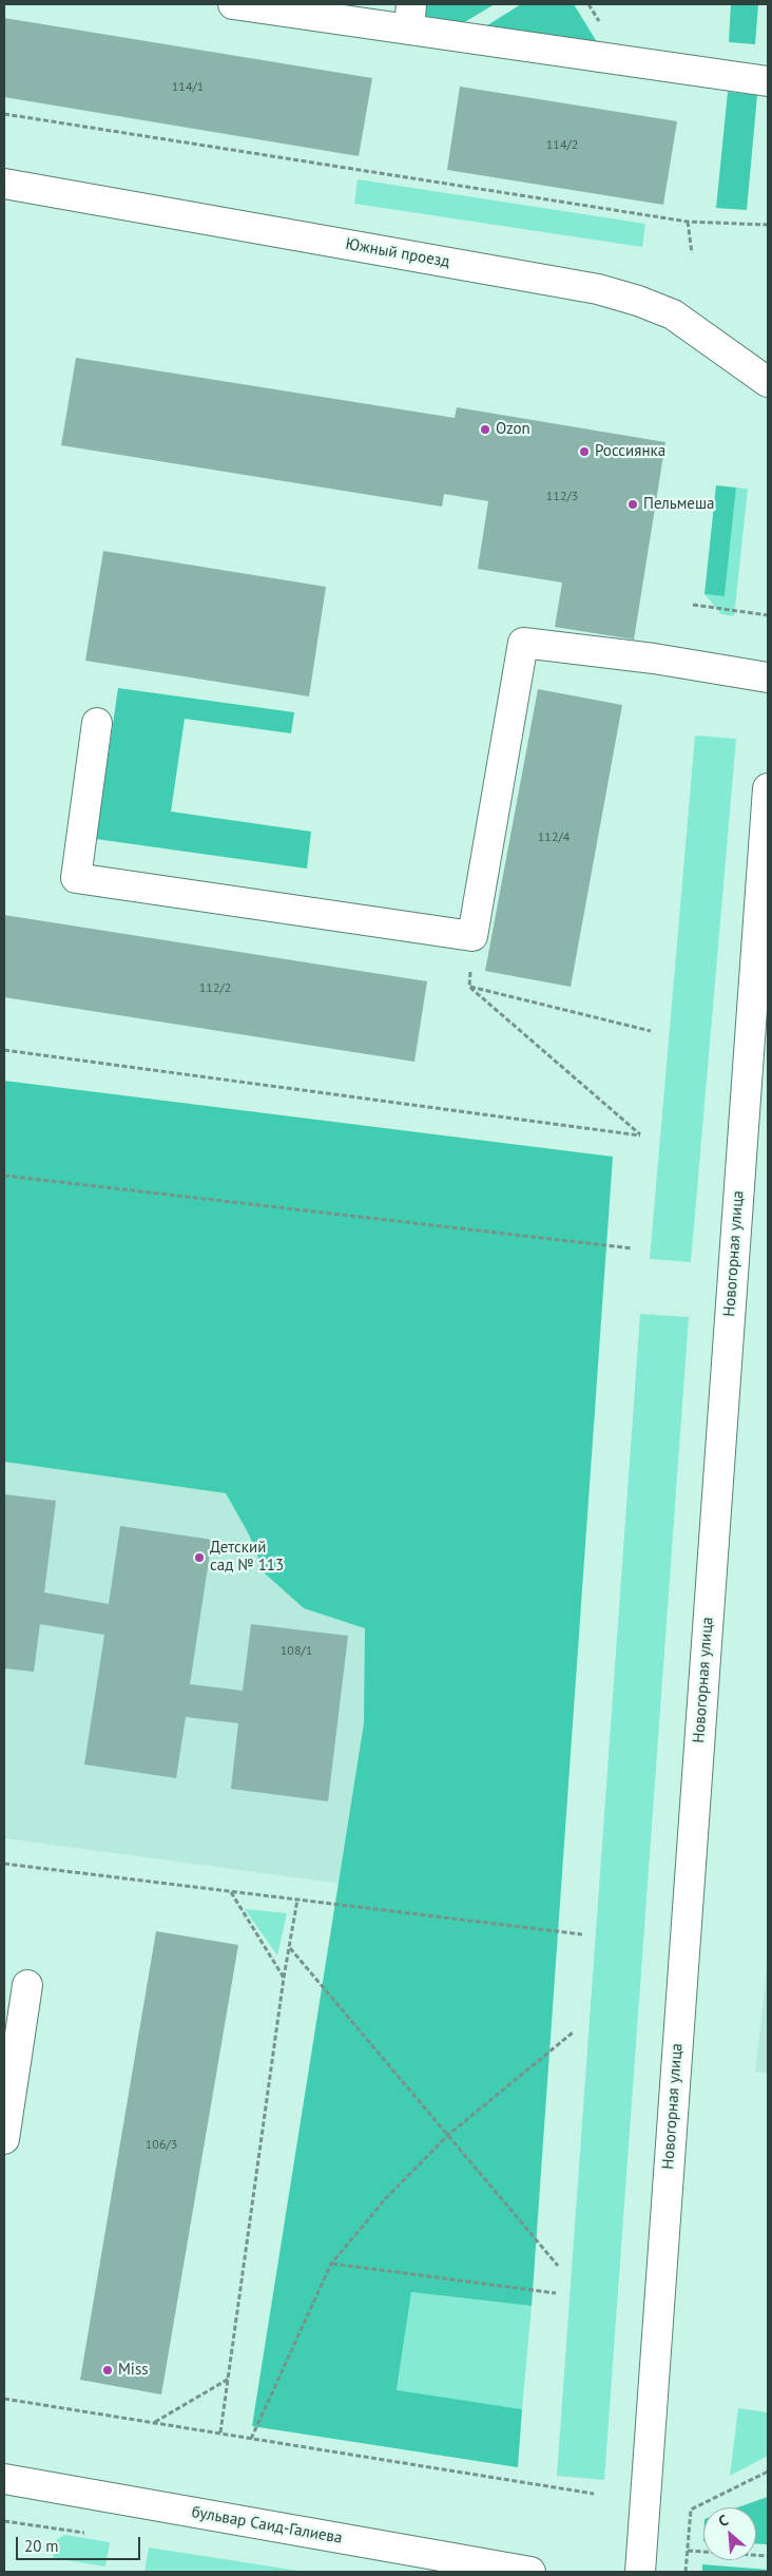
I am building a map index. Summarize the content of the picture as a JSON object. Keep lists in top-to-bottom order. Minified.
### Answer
{"streets":{"street":["Южный проезд","Новогорная улица","бульвар Саид-Галиева"]},"places":["Ozon","Россиянка","Пельмеша","Детский сад № 113","Miss"],"house_numbers":["114/1","114/2","112/3","112/4","112/2","108/1","106/3"],"scale_bar":"20 m","north":"top left"}
